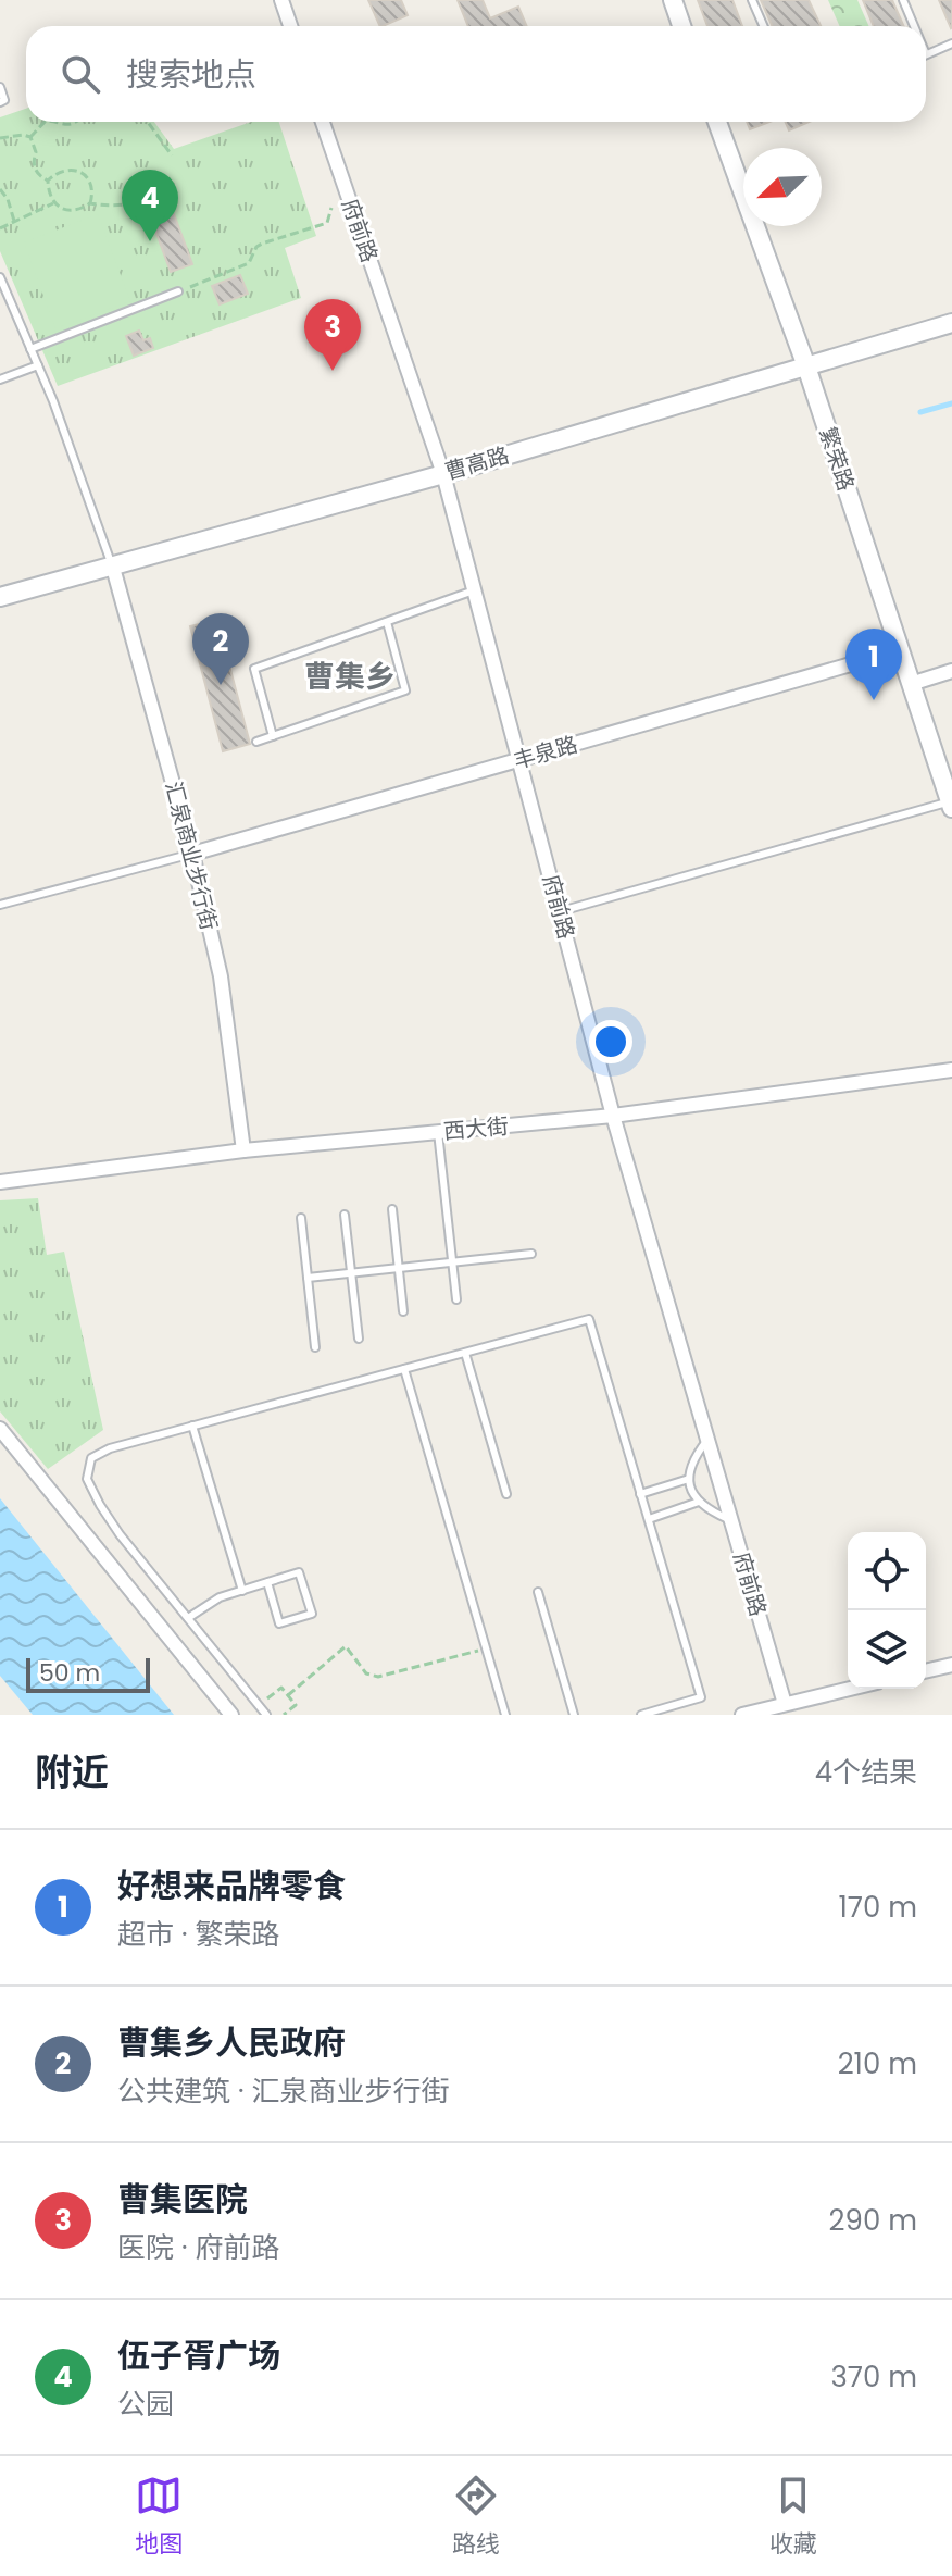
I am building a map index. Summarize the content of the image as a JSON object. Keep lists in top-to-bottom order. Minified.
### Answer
{"streets":{"street":["府前路","繁荣路","曹高路","丰泉路","汇泉商业步行街","西大街"]},"crossings":[["府前路","曹高路"],["府前路","丰泉路"],["府前路","西大街"],["繁荣路","曹高路"],["繁荣路","丰泉路"],["曹高路","汇泉商业步行街"],["丰泉路","汇泉商业步行街"],["汇泉商业步行街","西大街"]],"districts":["曹集乡"],"scale_bar":"50 m","north":"bottom left","page":{"search":"搜索地点","pins":["4","3","2","1"],"scale":"50 m","heading":["附近","4个结果"],"list":[{"mark":"1","name":"好想来品牌零食","note":"超市 · 繁荣路","value":"170 m"},{"mark":"2","name":"曹集乡人民政府","note":"公共建筑 · 汇泉商业步行街","value":"210 m"},{"mark":"3","name":"曹集医院","note":"医院 · 府前路","value":"290 m"},{"mark":"4","name":"伍子胥广场","note":"公园","value":"370 m"}],"nav":["地图","路线","收藏"]}}
